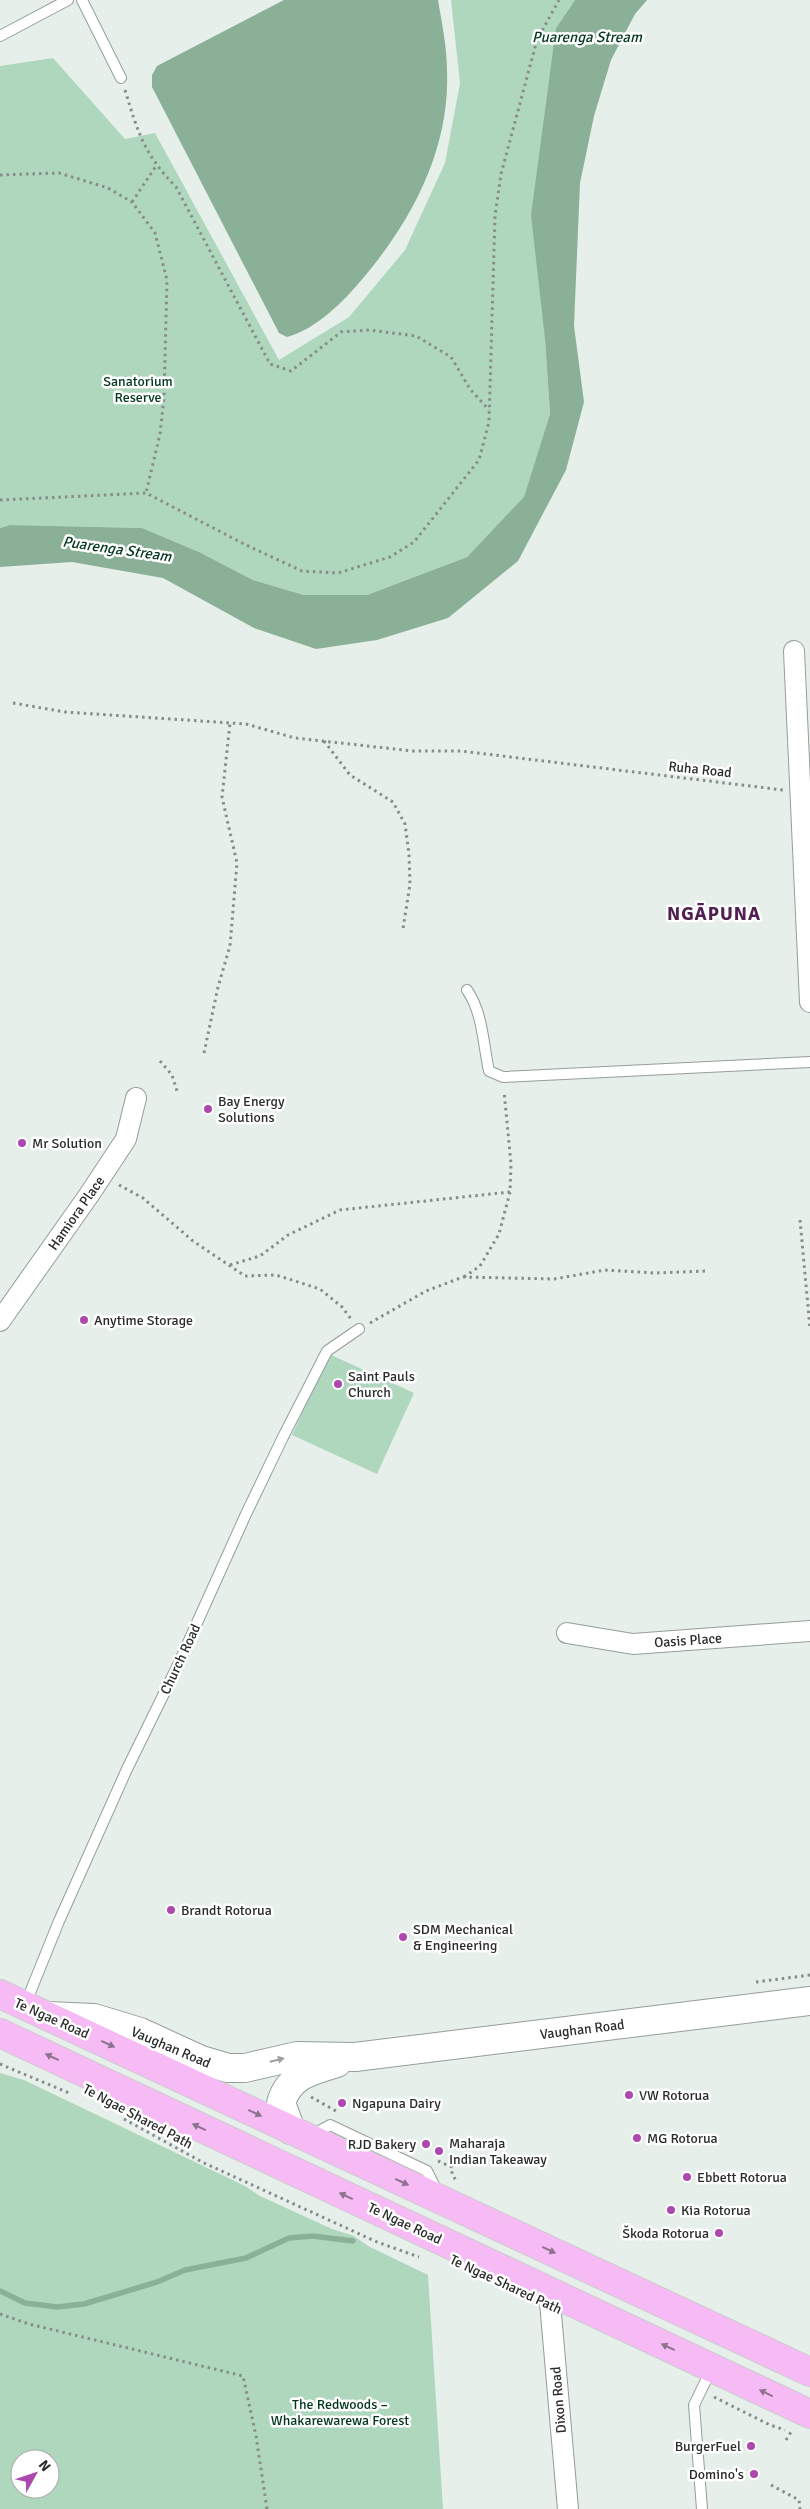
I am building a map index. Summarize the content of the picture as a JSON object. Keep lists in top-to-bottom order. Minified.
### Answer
{"streets":{"highway":["Te Ngae Road"],"street":["Hamiora Place","Oasis Place","Vaughan Road","Dixon Road"],"lane":["Church Road"],"path":["Ruha Road","Te Ngae Shared Path"]},"crossings":[["Church Road","Te Ngae Road"],["Church Road","Vaughan Road"],["Te Ngae Road","Vaughan Road"],["Te Ngae Road","Dixon Road"]],"one_way":["Vaughan Road"],"districts":["NGĀPUNA"],"water":["Puarenga Stream"],"parks":["Sanatorium Reserve","The Redwoods – Whakarewarewa Forest"],"places":["Bay Energy Solutions","Mr Solution","Anytime Storage","Saint Pauls Church","Brandt Rotorua","SDM Mechanical & Engineering","VW Rotorua","Ngapuna Dairy","MG Rotorua","RJD Bakery","Maharaja Indian Takeaway","Ebbett Rotorua","Kia Rotorua","Škoda Rotorua","BurgerFuel","Domino's"],"north":"top right"}
